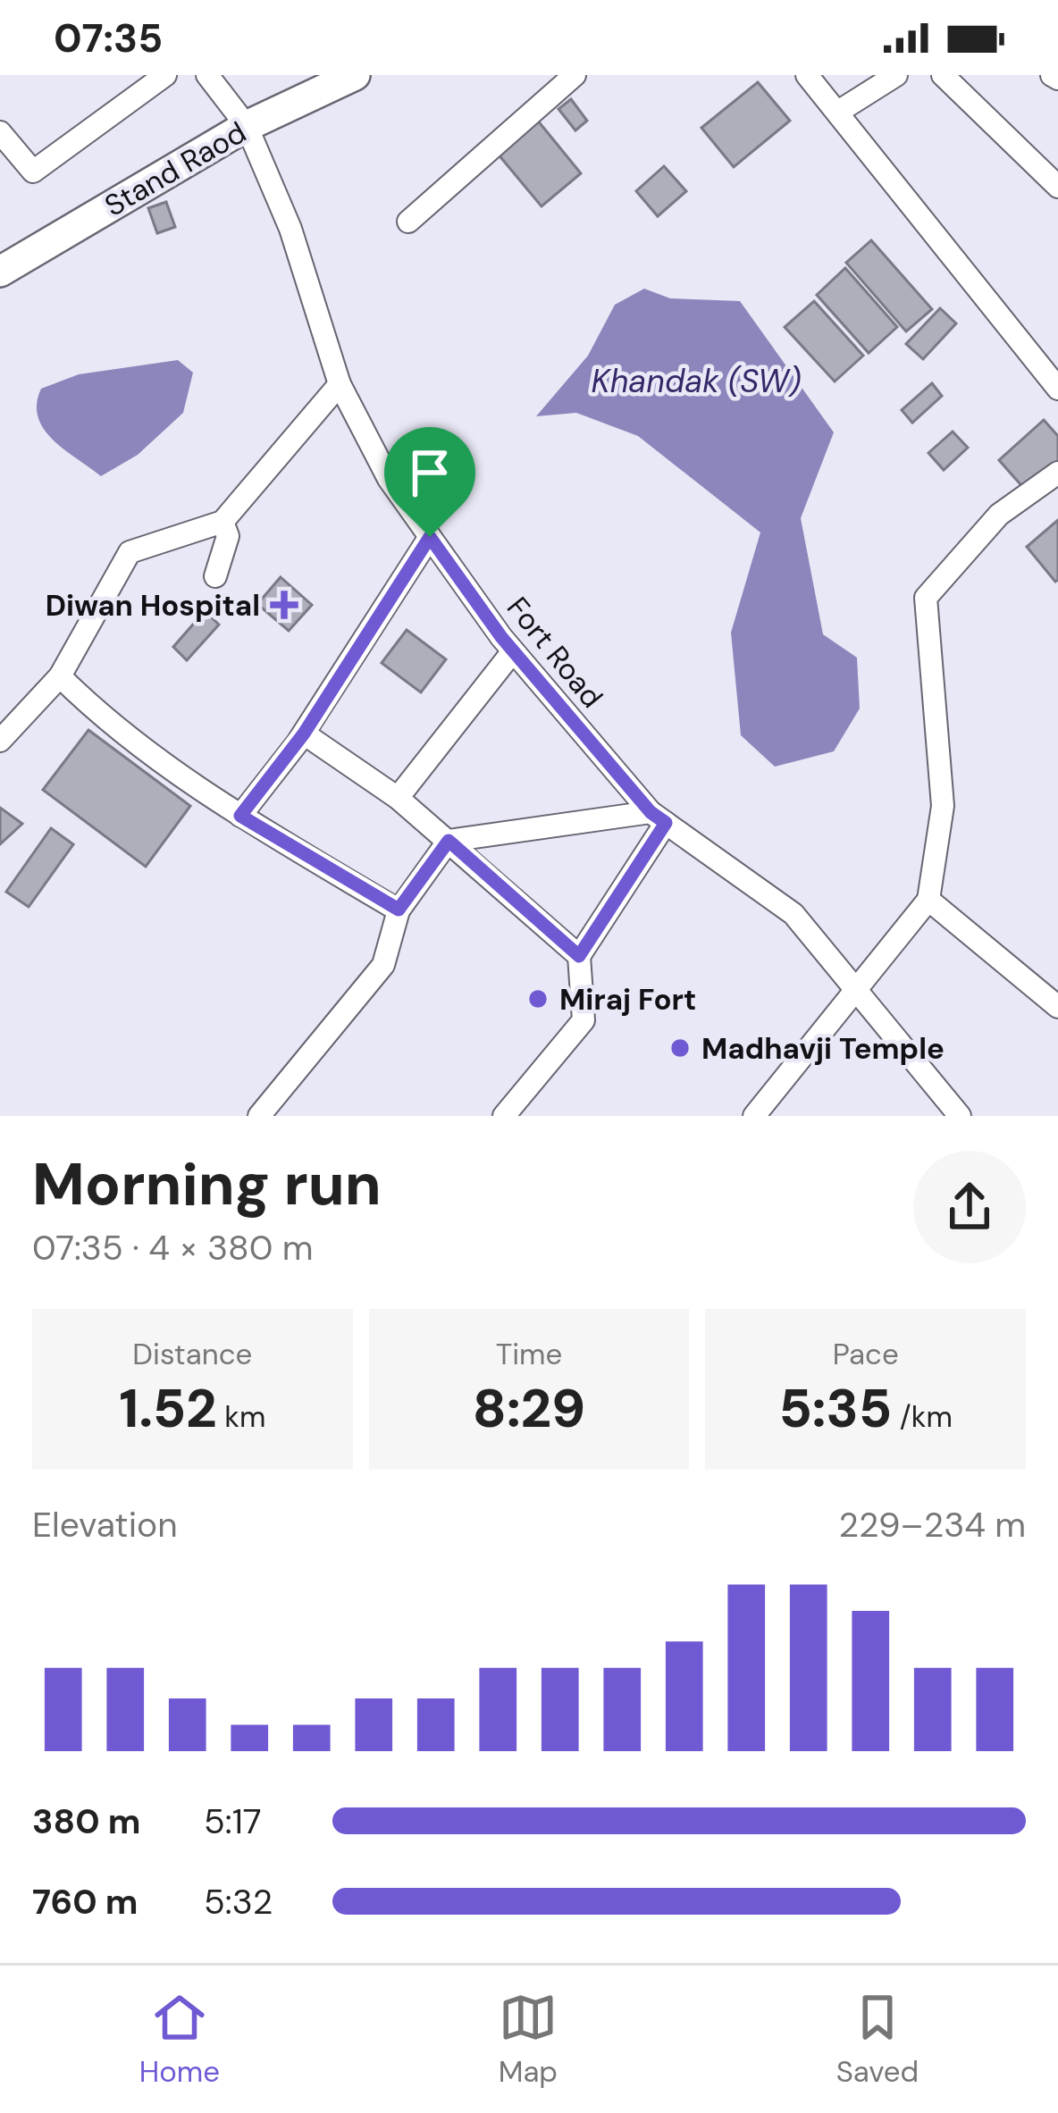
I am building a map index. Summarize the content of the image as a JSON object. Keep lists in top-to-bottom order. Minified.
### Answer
{"streets":{"street":["Stand Raod","Fort Road"]},"crossings":[["Stand Raod","Fort Road"]],"water":["Khandak (SW)"],"places":{"health":["Diwan Hospital"],"other":["Miraj Fort","Madhavji Temple"]},"page":{"status":"07:35","heading":["Morning run","07:35 · 4 × 380 m"],"stats":[["Distance","1.52 km"],["Time","8:29"],["Pace","5:35 /km"]],"chart":["Elevation","229–234 m"],"list":[{"name":"380 m","note":"5:17"},{"name":"760 m","note":"5:32"}],"tabs":["Home","Map","Saved"]}}
